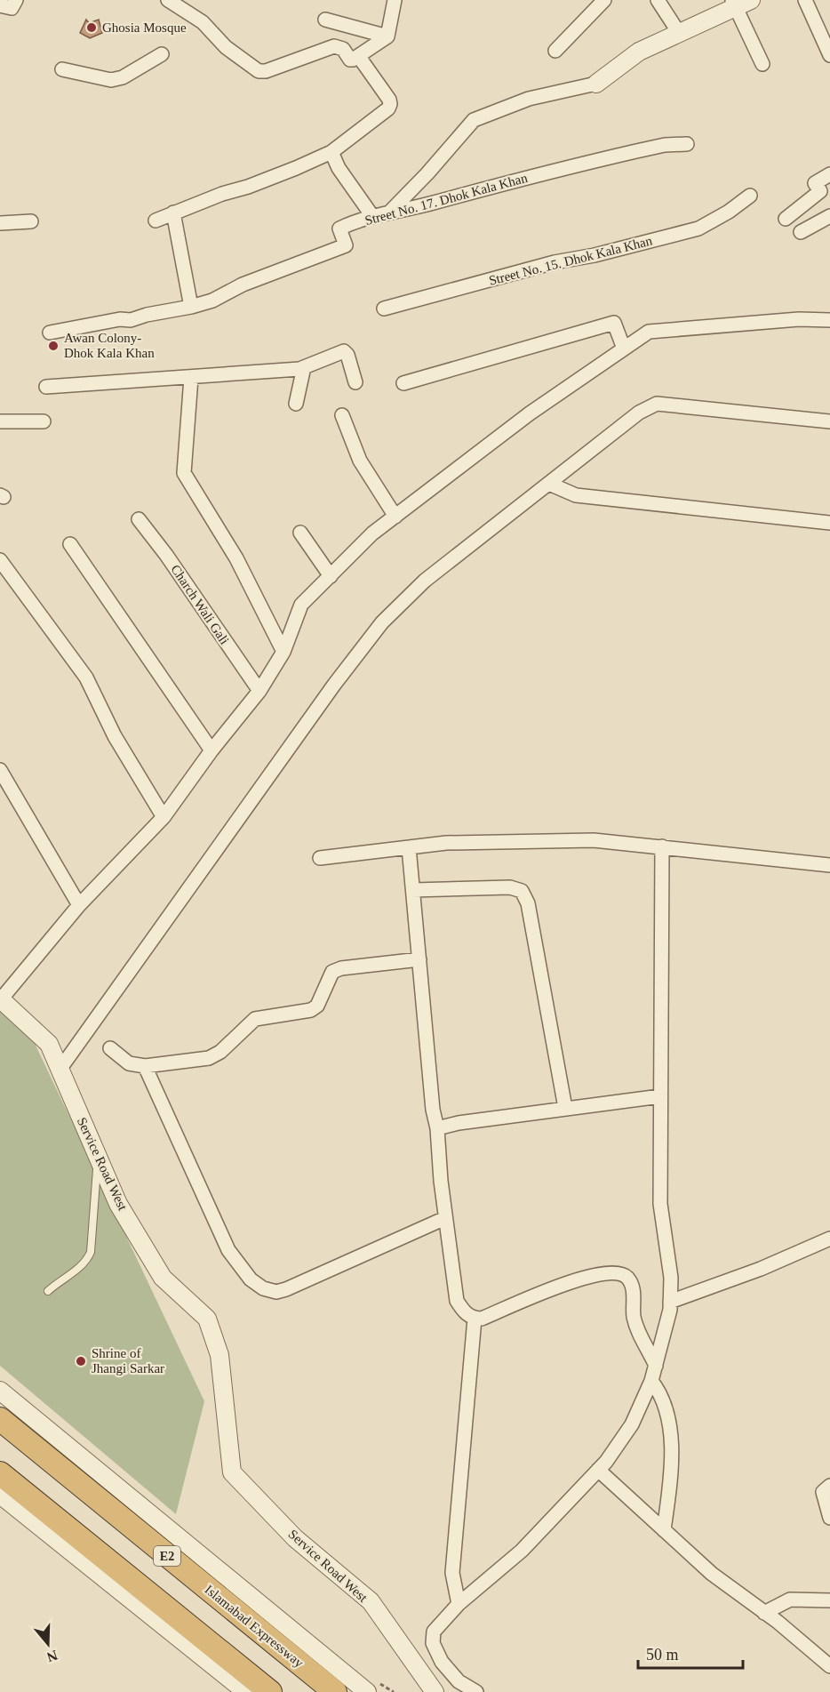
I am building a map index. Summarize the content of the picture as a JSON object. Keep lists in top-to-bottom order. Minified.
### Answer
{"streets":{"highway":["E2","Islamabad Expressway"],"street":["Street No. 17. Dhok Kala Khan","Street No. 15. Dhok Kala Khan","Charch Wali Gali","Service Road West"]},"places":["Ghosia Mosque","Awan Colony- Dhok Kala Khan","Shrine of Jhangi Sarkar"],"scale_bar":"50 m","north":"bottom"}
